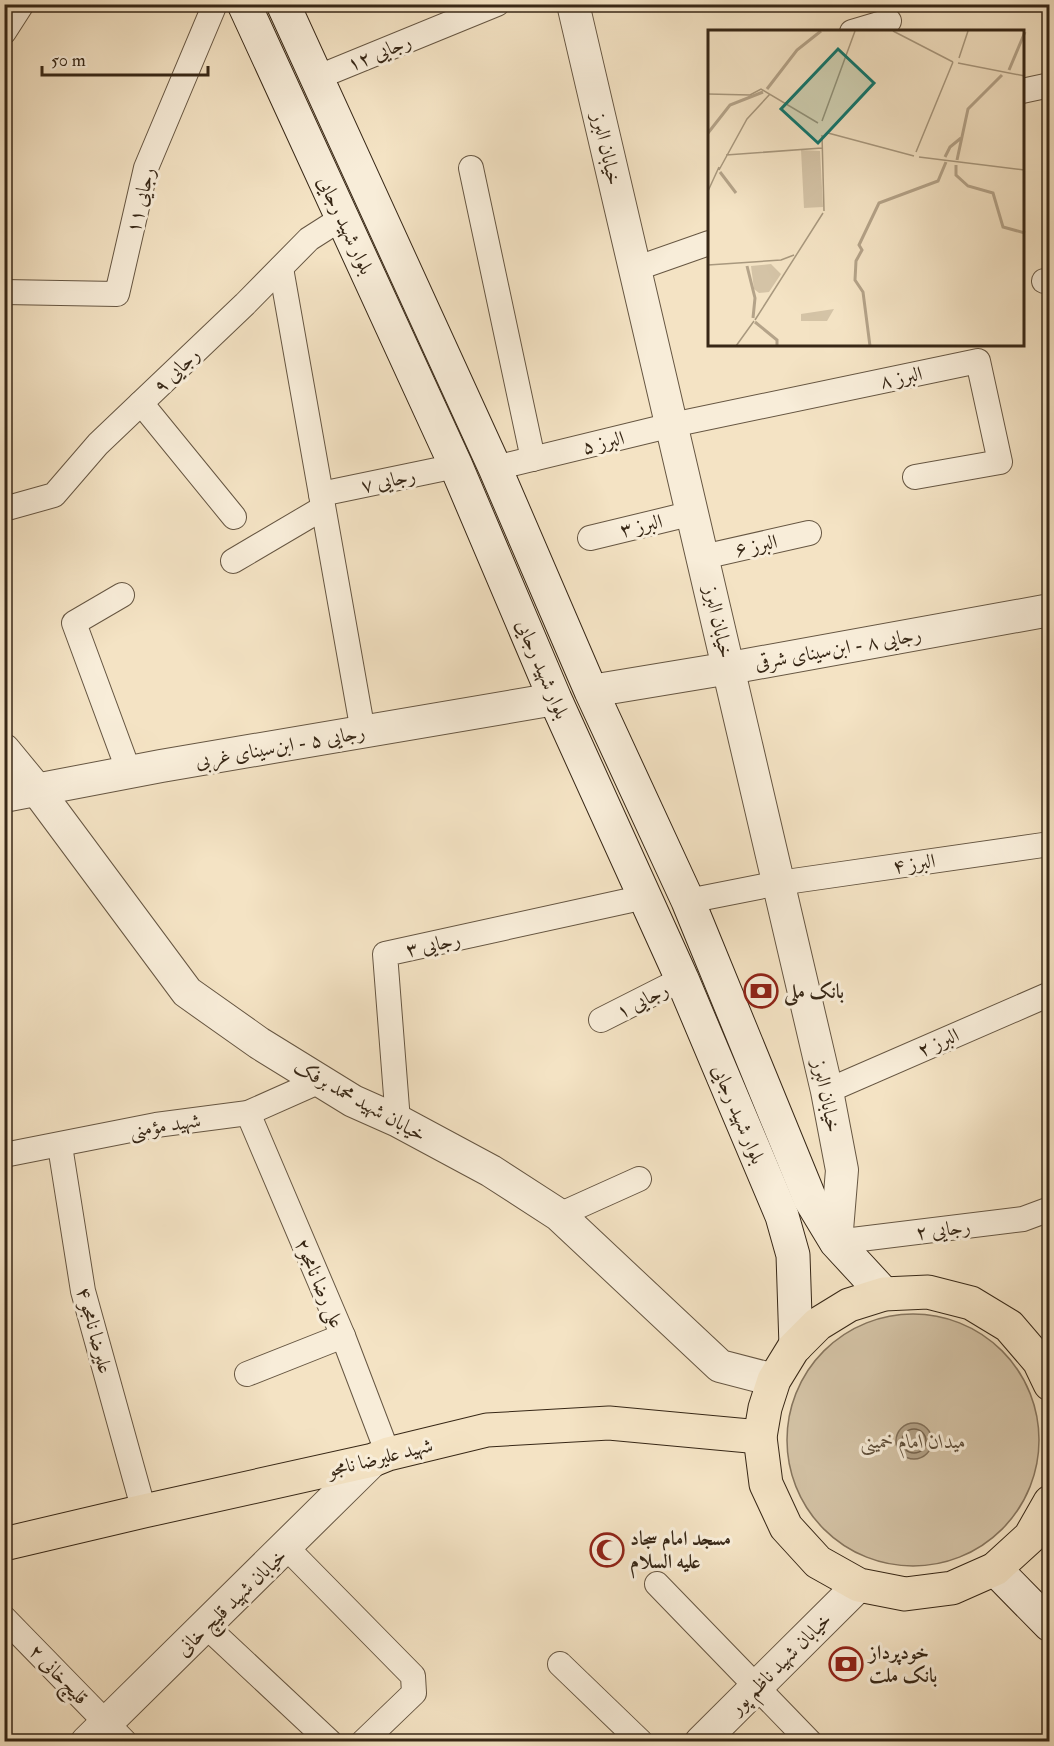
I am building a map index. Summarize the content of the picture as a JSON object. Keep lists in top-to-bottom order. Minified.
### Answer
{"streets":{"main road":["بلوار شهید رجایی","شهید علیرضا نامجو"],"street":["رجایی ۱۲","خیابان البرز","رجایی ۱۱","رجایی ۹","البرز ۸","البرز ۵","رجایی ۷","البرز ۳","البرز ۶","رجایی ۸ - ابن‌سینای شرقی","رجایی ۵ - ابن‌سینای غربی","البرز ۴","رجایی ۳","رجایی ۱","البرز ۲","خیابان شهید محمد برفک","شهید مؤمنی","رجایی ۲","علی رضا نامجو۲","علیرضا نامجو ۴","خیابان شهید قلیچ خانی","خیابان شهید ناظم پور","قلیچ‌خانی ۲"]},"crossings":[["رجایی ۱۲","بلوار شهید رجایی"],["خیابان البرز","بلوار شهید رجایی"],["خیابان البرز","البرز ۸"],["خیابان البرز","البرز ۵"],["خیابان البرز","البرز ۳"],["خیابان البرز","البرز ۶"],["خیابان البرز","رجایی ۸ - ابن‌سینای شرقی"],["خیابان البرز","البرز ۴"],["خیابان البرز","البرز ۲"],["خیابان البرز","رجایی ۲"],["بلوار شهید رجایی","رجایی ۹"],["بلوار شهید رجایی","البرز ۵"],["بلوار شهید رجایی","رجایی ۷"],["بلوار شهید رجایی","رجایی ۸ - ابن‌سینای شرقی"],["بلوار شهید رجایی","رجایی ۵ - ابن‌سینای غربی"],["بلوار شهید رجایی","البرز ۴"],["بلوار شهید رجایی","رجایی ۳"],["بلوار شهید رجایی","رجایی ۱"],["بلوار شهید رجایی","رجایی ۲"],["البرز ۸","البرز ۵"],["رجایی ۵ - ابن‌سینای غربی","خیابان شهید محمد برفک"],["رجایی ۳","خیابان شهید محمد برفک"],["خیابان شهید محمد برفک","شهید مؤمنی"],["شهید مؤمنی","علی رضا نامجو۲"],["شهید مؤمنی","علیرضا نامجو ۴"],["علی رضا نامجو۲","شهید علیرضا نامجو"],["علی رضا نامجو۲","خیابان شهید قلیچ خانی"],["علیرضا نامجو ۴","شهید علیرضا نامجو"],["شهید علیرضا نامجو","خیابان شهید قلیچ خانی"],["خیابان شهید قلیچ خانی","قلیچ‌خانی ۲"]],"parks":["میدان امام خمینی"],"places":{"bank":["بانک ملی","خودپرداز بانک ملت"],"mosque":["مسجد امام سجاد علیه السلام"]},"scale_bar":"50 m"}
